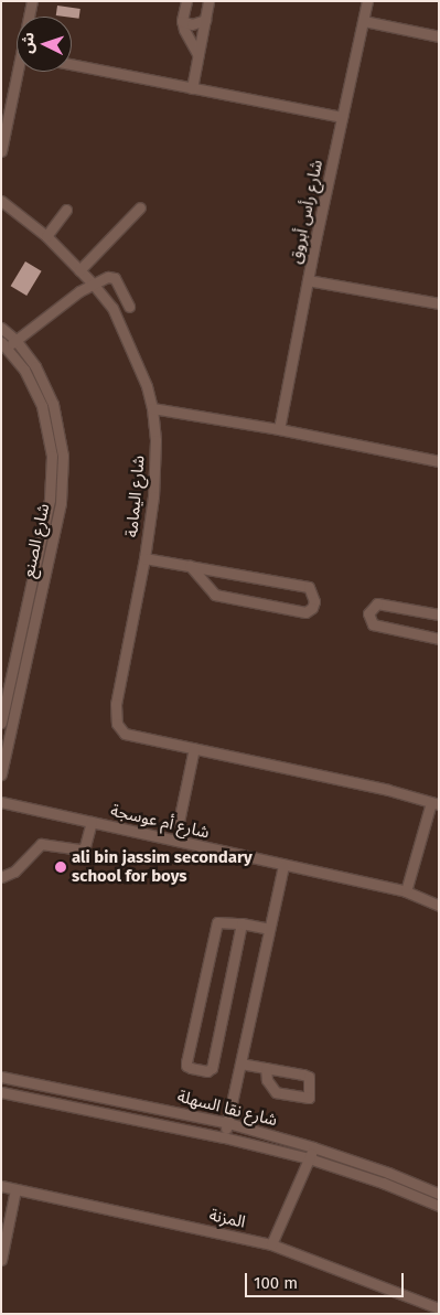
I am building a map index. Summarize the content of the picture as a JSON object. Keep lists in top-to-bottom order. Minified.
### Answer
{"streets":{"street":["شارع رأس أبروق","شارع اليمامة","شارع الصنع","شارع أم عوسجة","شارع نقا السهلة","المزنة"]},"places":["ali bin jassim secondary school for boys"],"scale_bar":"100 m","north":"left"}
